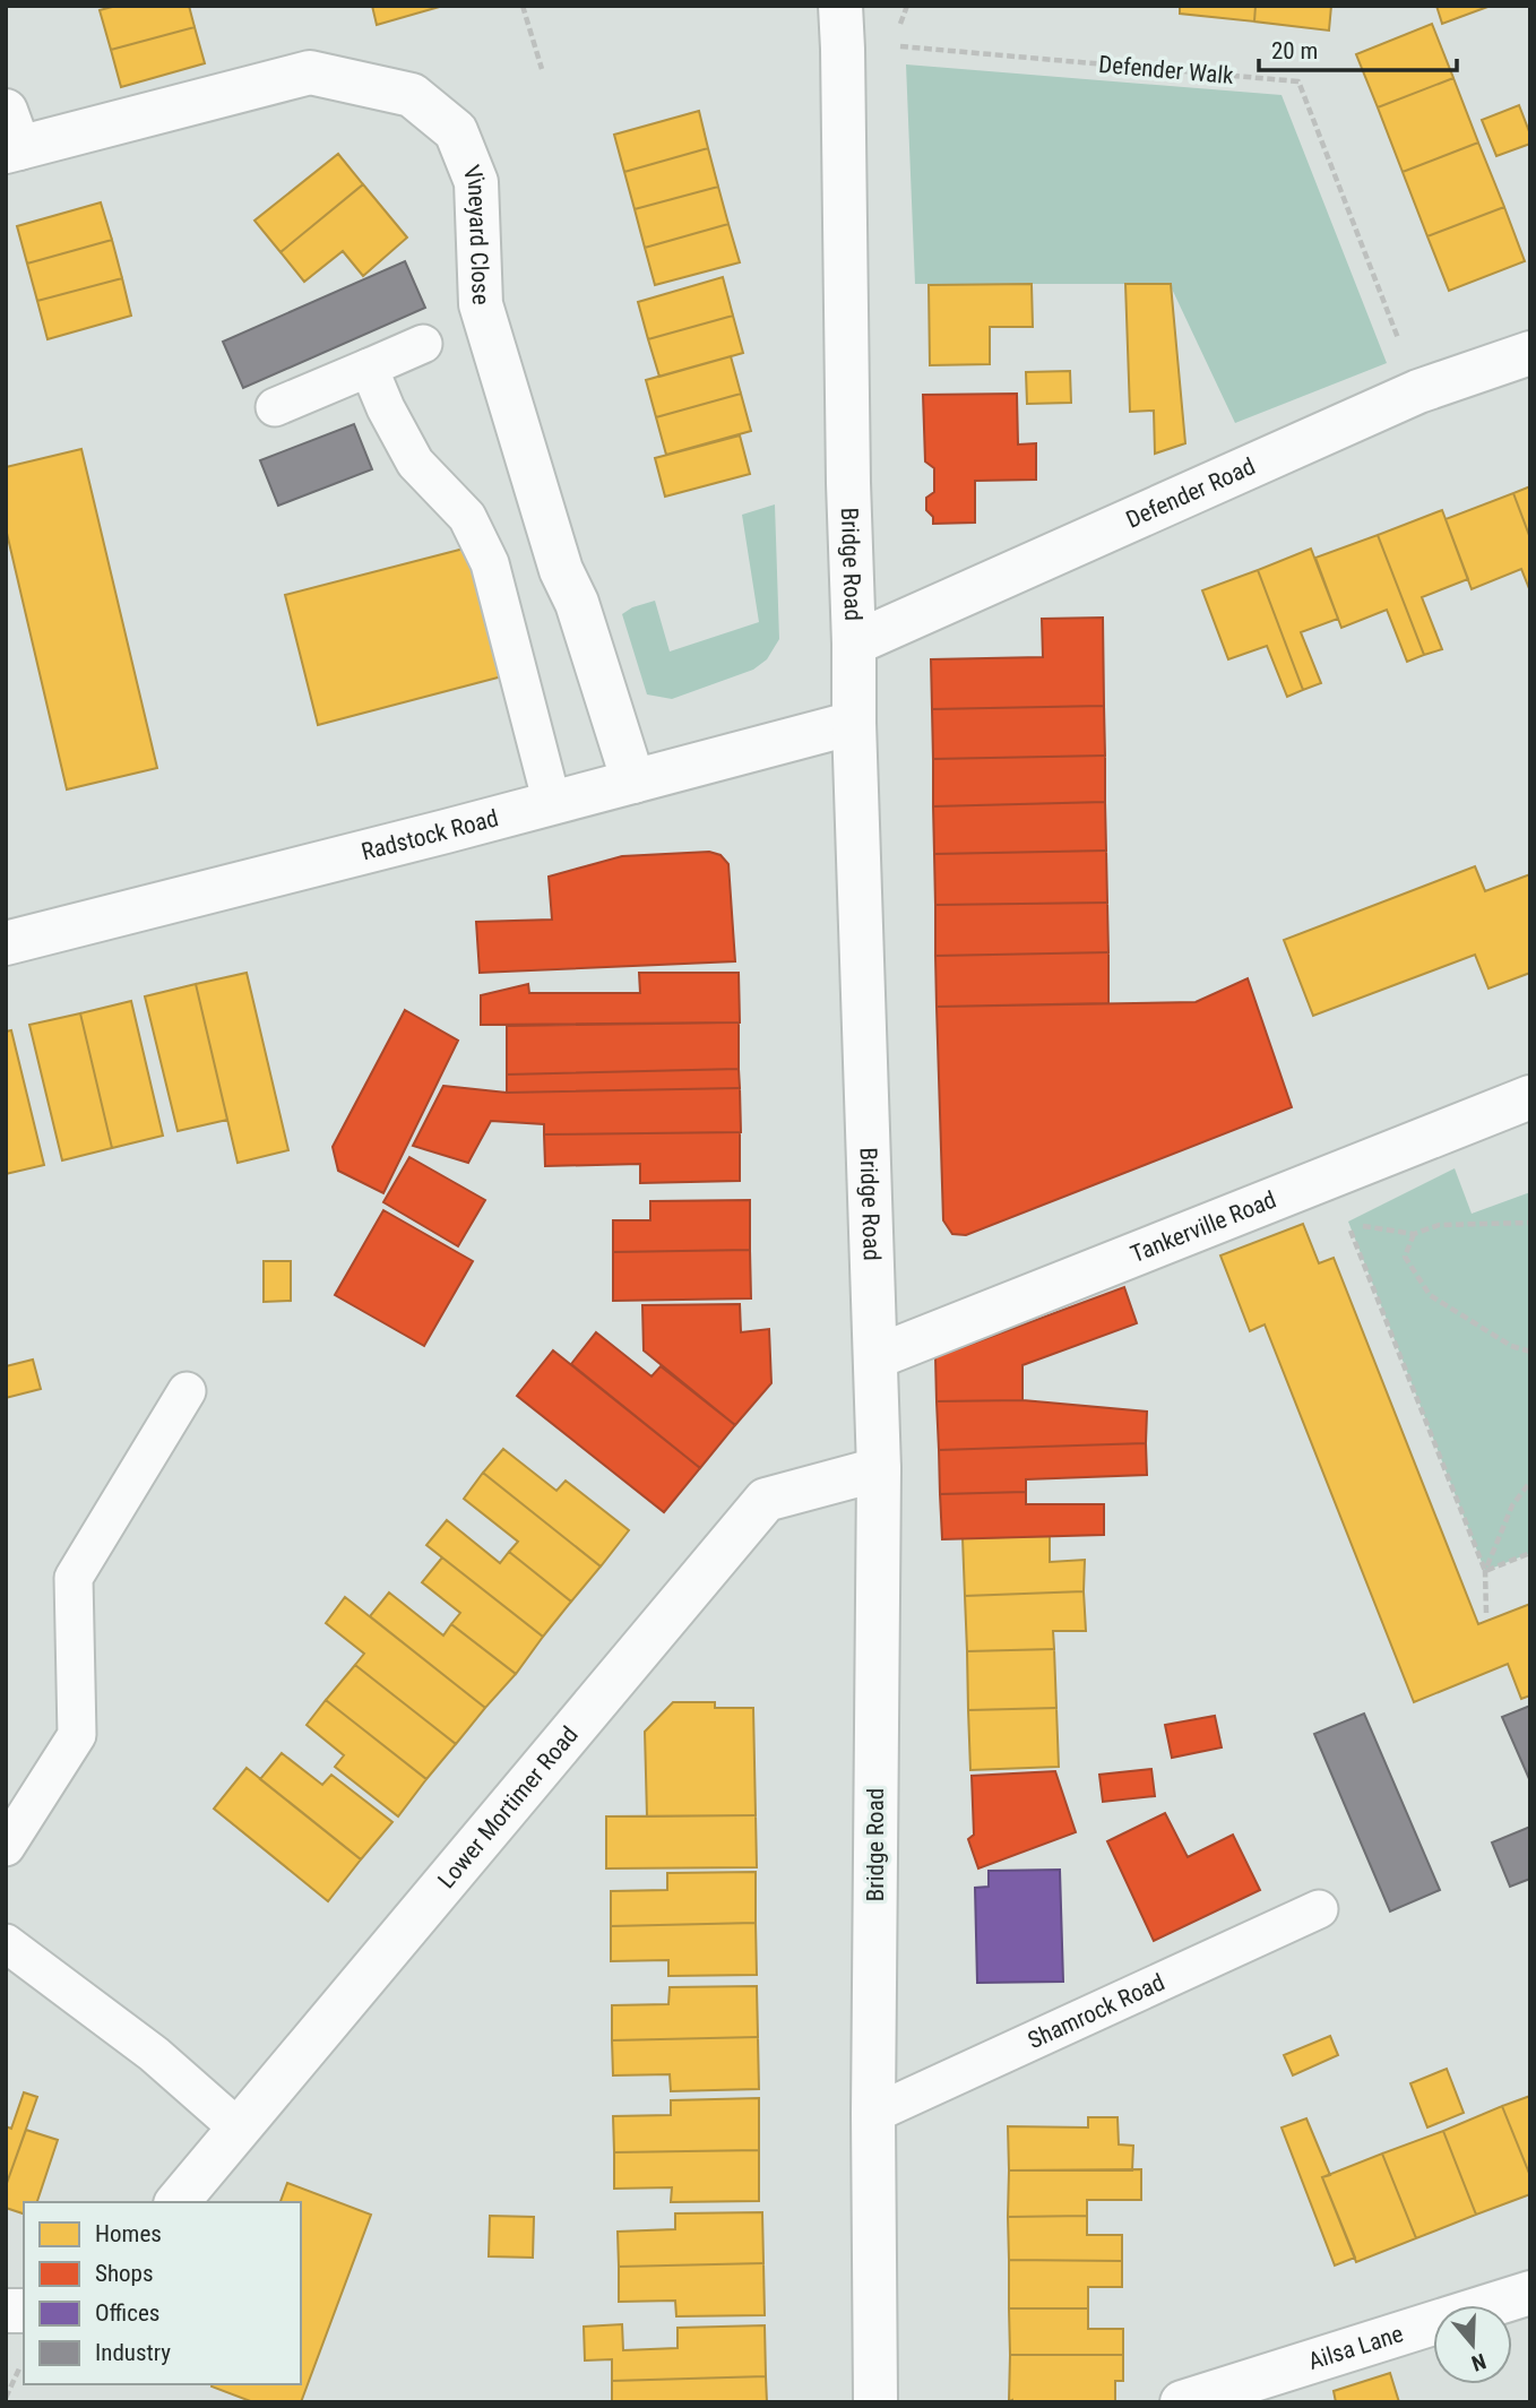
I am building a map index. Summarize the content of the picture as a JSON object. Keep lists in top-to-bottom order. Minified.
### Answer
{"streets":{"street":["Vineyard Close","Defender Road","Bridge Road","Radstock Road","Tankerville Road","Lower Mortimer Road","Ailsa Lane"],"lane":["Shamrock Road"],"path":["Defender Walk"]},"crossings":[["Defender Walk","Defender Road"],["Vineyard Close","Radstock Road"],["Defender Road","Bridge Road"],["Bridge Road","Radstock Road"],["Bridge Road","Tankerville Road"],["Bridge Road","Lower Mortimer Road"],["Bridge Road","Shamrock Road"]],"legend":["Homes","Shops","Offices","Industry"],"scale_bar":"20 m","north":"bottom"}
